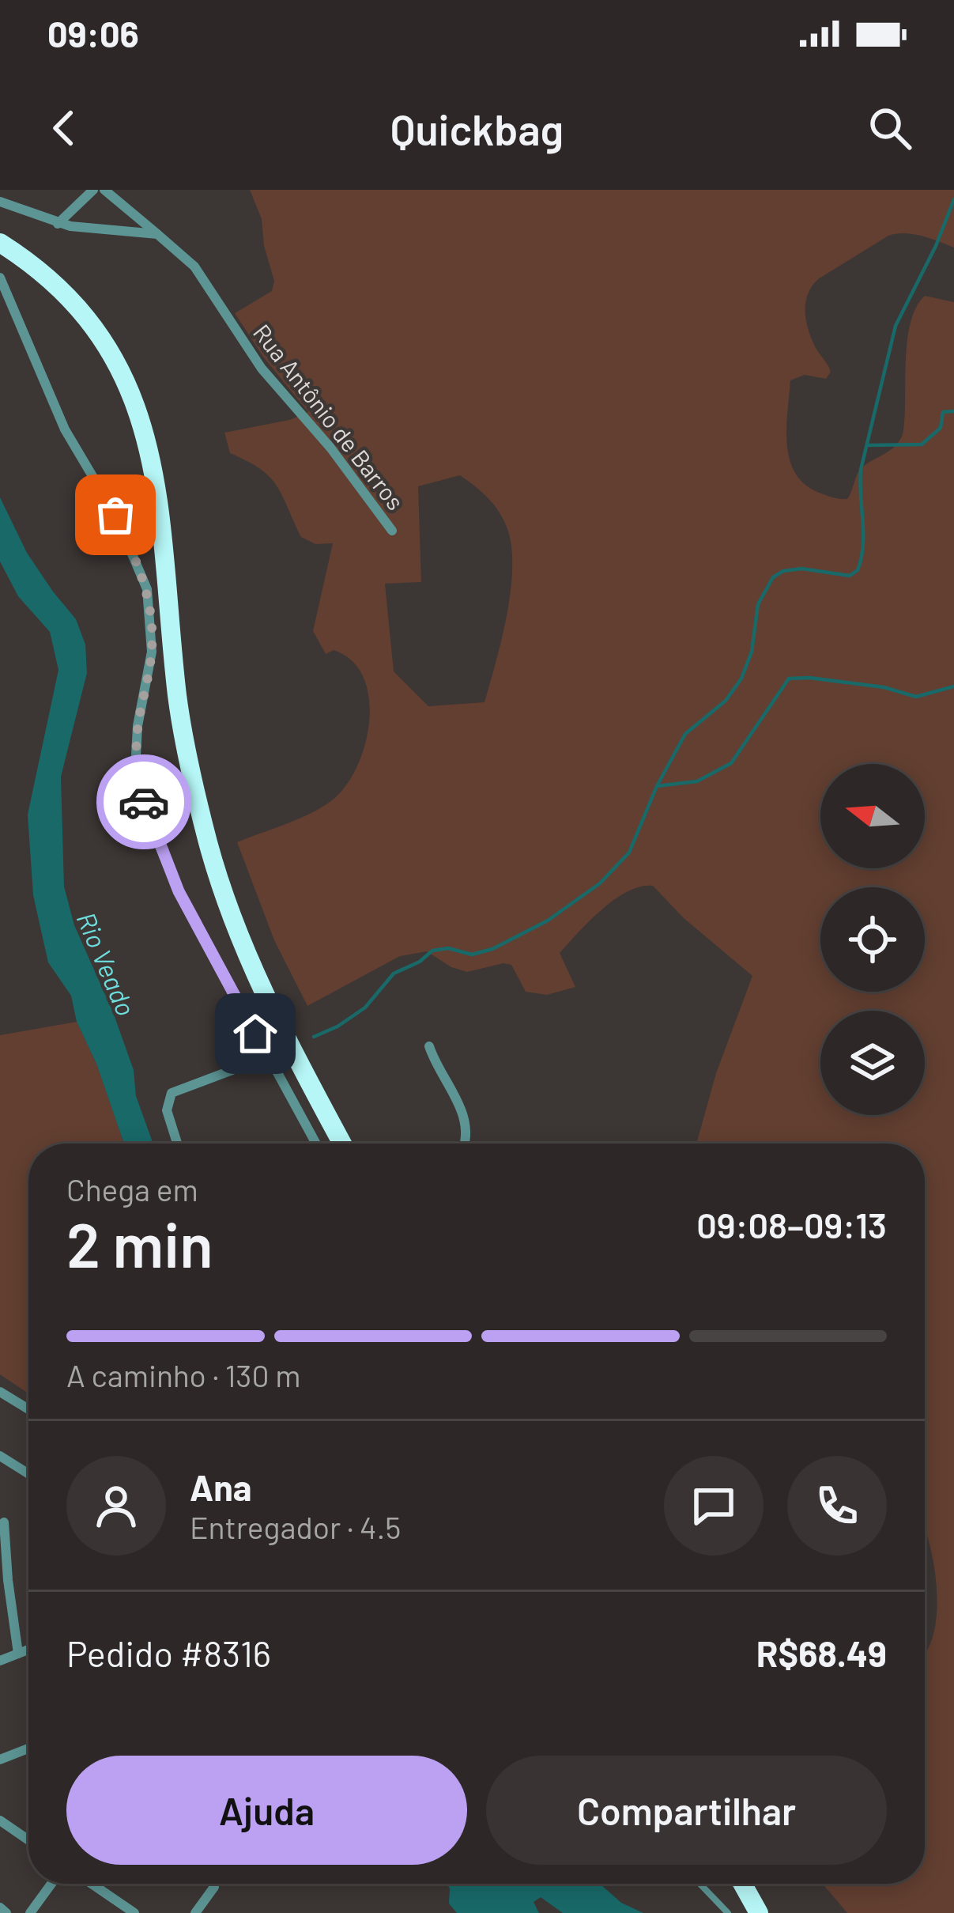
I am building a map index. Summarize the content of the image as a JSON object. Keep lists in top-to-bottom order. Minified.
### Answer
{"streets":{"street":["Rua Antônio de Barros"]},"water":["Rio Veado"],"north":"left","page":{"status":"09:06","header":"Quickbag","heading":["2 min","Chega em","09:08–09:13"],"panel":["Ana","Entregador · 4.5","Pedido #8316","R$68.49"],"bar":"A caminho · 130 m","buttons":["Ajuda","Compartilhar"]}}
